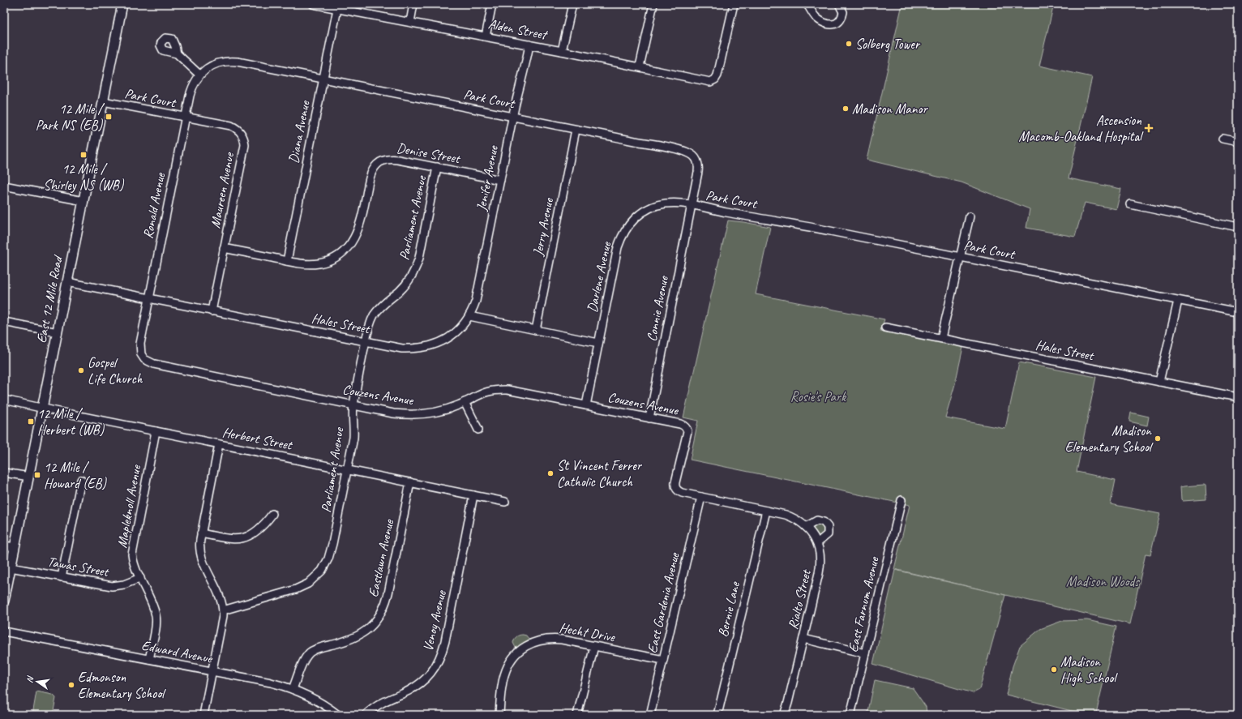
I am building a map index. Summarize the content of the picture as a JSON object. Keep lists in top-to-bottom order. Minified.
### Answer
{"streets":{"main road":["East 12 Mile Road"],"street":["Alden Street","Park Court","Diana Avenue","Denise Street","Jenifer Avenue","Maureen Avenue","Ronald Avenue","Parliament Avenue","Jerry Avenue","Darlene Avenue","Connie Avenue","Hales Street","Couzens Avenue","Herbert Street","Mapleknoll Avenue","Eastlawn Avenue","Tawas Street","Rialto Street","East Gardenia Avenue","East Farnum Avenue","Bernie Lane","Venoy Avenue","Hecht Drive","Edward Avenue"]},"crossings":[["Alden Street","Diana Avenue"],["Alden Street","Jenifer Avenue"],["Park Court","Diana Avenue"],["Park Court","Jenifer Avenue"],["Park Court","Maureen Avenue"],["Park Court","Ronald Avenue"],["Park Court","Jerry Avenue"],["Park Court","Darlene Avenue"],["Park Court","East 12 Mile Road"],["Park Court","Connie Avenue"],["Diana Avenue","Denise Street"],["Denise Street","Jenifer Avenue"],["Denise Street","Maureen Avenue"],["Denise Street","Parliament Avenue"],["Jenifer Avenue","Hales Street"],["Maureen Avenue","Ronald Avenue"],["Maureen Avenue","Hales Street"],["Ronald Avenue","Hales Street"],["Ronald Avenue","Couzens Avenue"],["Parliament Avenue","Hales Street"],["Parliament Avenue","Couzens Avenue"],["Parliament Avenue","Herbert Street"],["Darlene Avenue","Connie Avenue"],["Darlene Avenue","Couzens Avenue"],["East 12 Mile Road","Hales Street"],["East 12 Mile Road","Herbert Street"],["East 12 Mile Road","Tawas Street"],["Connie Avenue","Couzens Avenue"],["Hales Street","Couzens Avenue"],["Couzens Avenue","Rialto Street"],["Herbert Street","Mapleknoll Avenue"],["Herbert Street","Eastlawn Avenue"],["Herbert Street","Venoy Avenue"],["Mapleknoll Avenue","Tawas Street"],["Mapleknoll Avenue","Edward Avenue"],["Eastlawn Avenue","Edward Avenue"],["Rialto Street","East Gardenia Avenue"],["Rialto Street","East Farnum Avenue"],["Rialto Street","Bernie Lane"],["East Gardenia Avenue","Hecht Drive"]],"parks":["Rosie's Park","Madison Woods"],"places":{"other":["Solberg Tower","Madison Manor","Gospel Life Church","Madison Elementary School","St Vincent Ferrer Catholic Church","Madison High School","Edmonson Elementary School"],"transit":["12 Mile / Park NS (EB)","12 Mile / Shirley NS (WB)","12 Mile / Herbert (WB)","12 Mile / Howard (EB)"],"health":["Ascension Macomb-Oakland Hospital"]},"north":"left"}
